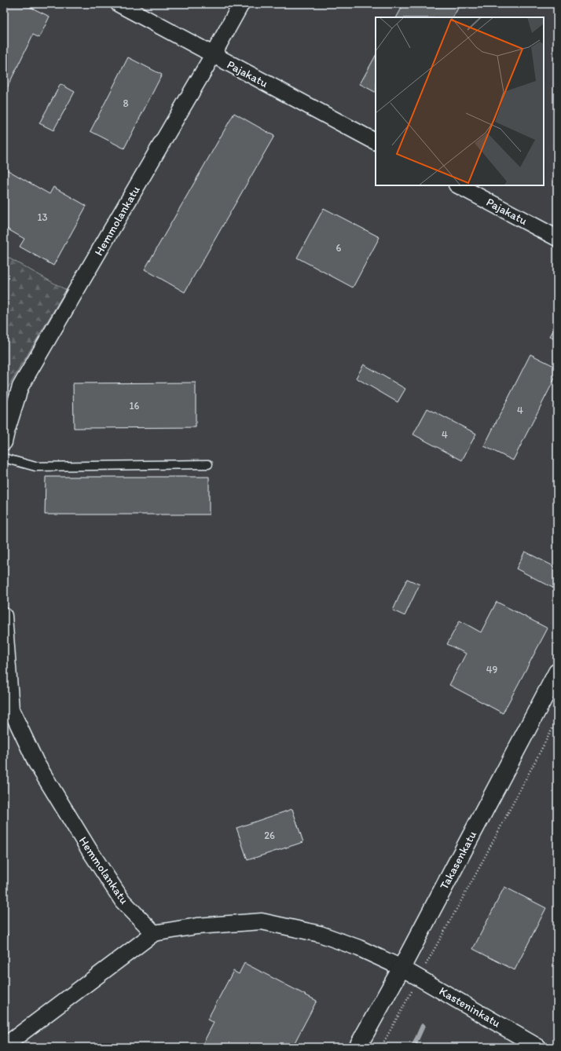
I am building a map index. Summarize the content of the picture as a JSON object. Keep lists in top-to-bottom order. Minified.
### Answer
{"streets":{"street":["Pajakatu","Hemmolankatu","Takasenkatu","Kasteninkatu"]},"crossings":[["Pajakatu","Hemmolankatu"],["Takasenkatu","Kasteninkatu"]],"house_numbers":["8","13","6","16","4","4","49","26"]}
